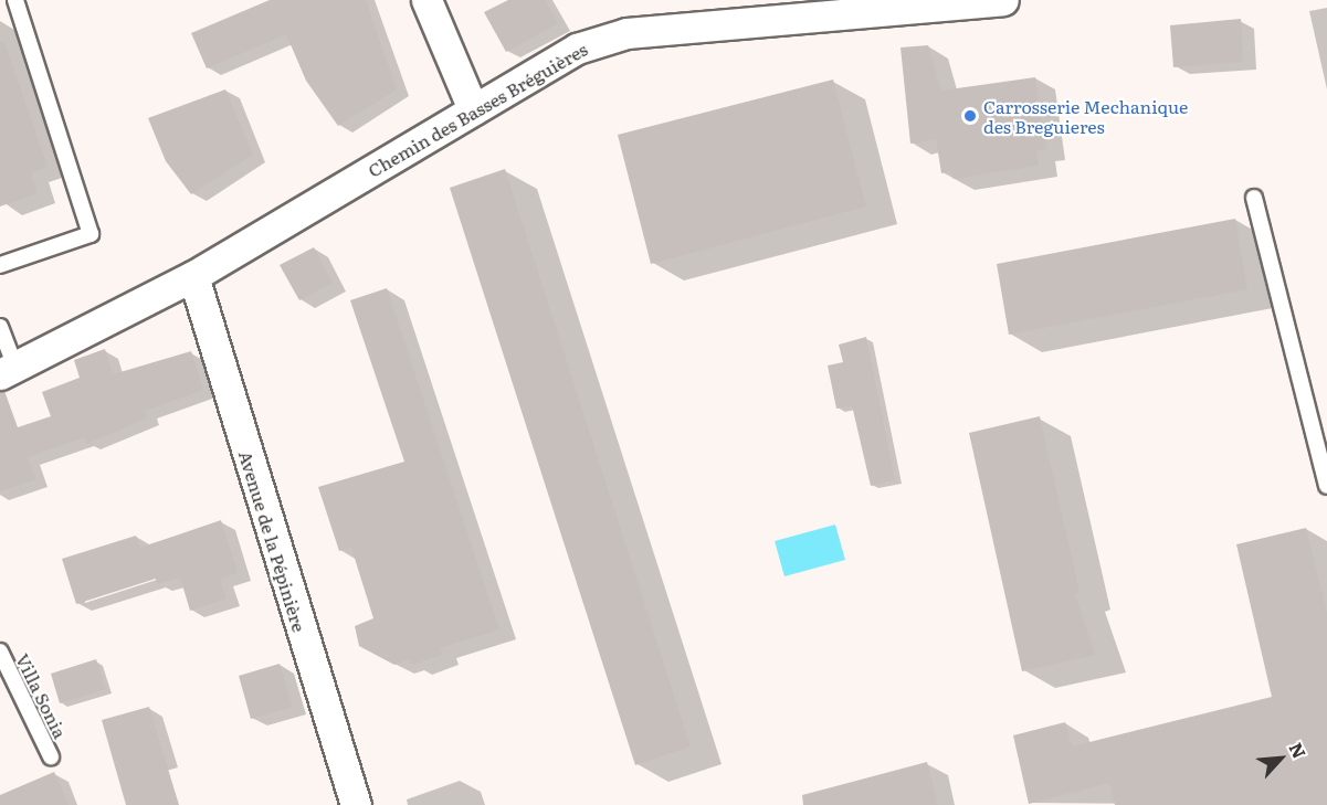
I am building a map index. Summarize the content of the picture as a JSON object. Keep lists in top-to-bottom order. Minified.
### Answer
{"streets":{"street":["Chemin des Basses Bréguières","Avenue de la Pépinière"],"lane":["Villa Sonia"]},"crossings":[["Chemin des Basses Bréguières","Avenue de la Pépinière"]],"places":["Carrosserie Mechanique des Breguieres"],"north":"top right"}
